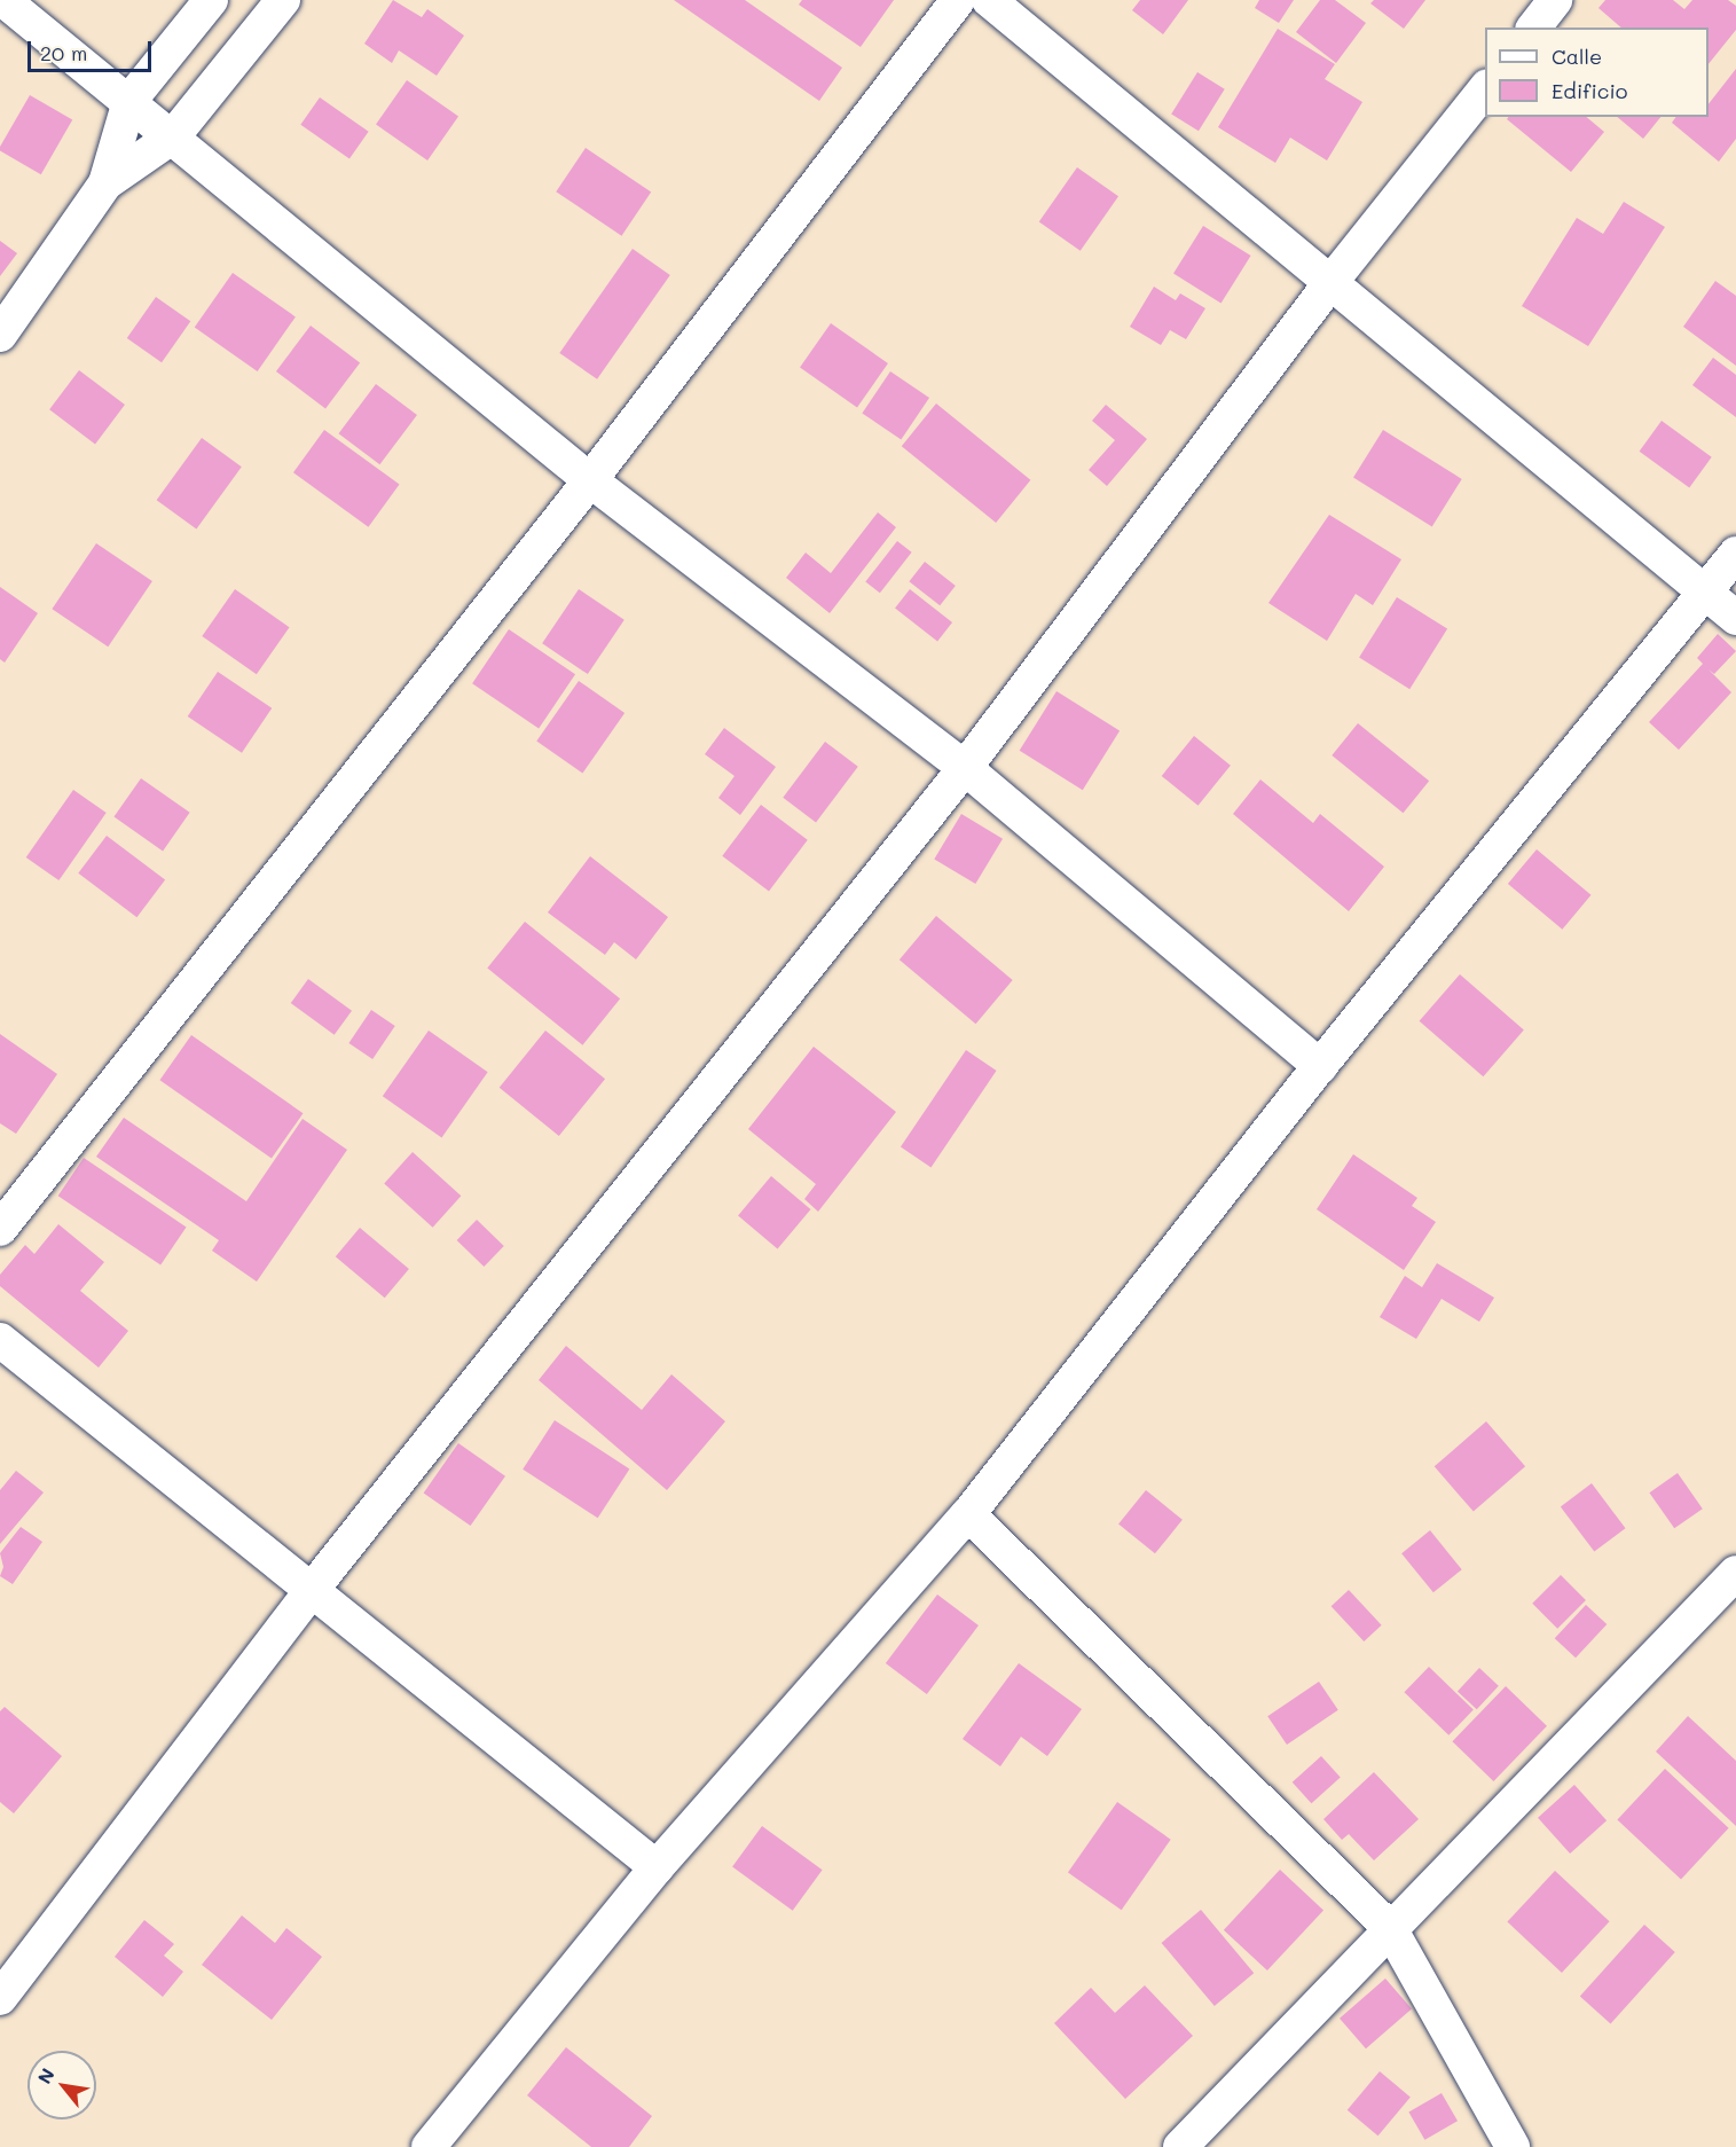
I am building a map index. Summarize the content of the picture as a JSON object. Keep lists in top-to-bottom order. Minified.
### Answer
{"legend":["Calle","Edificio"],"scale_bar":"20 m","north":"top left"}
